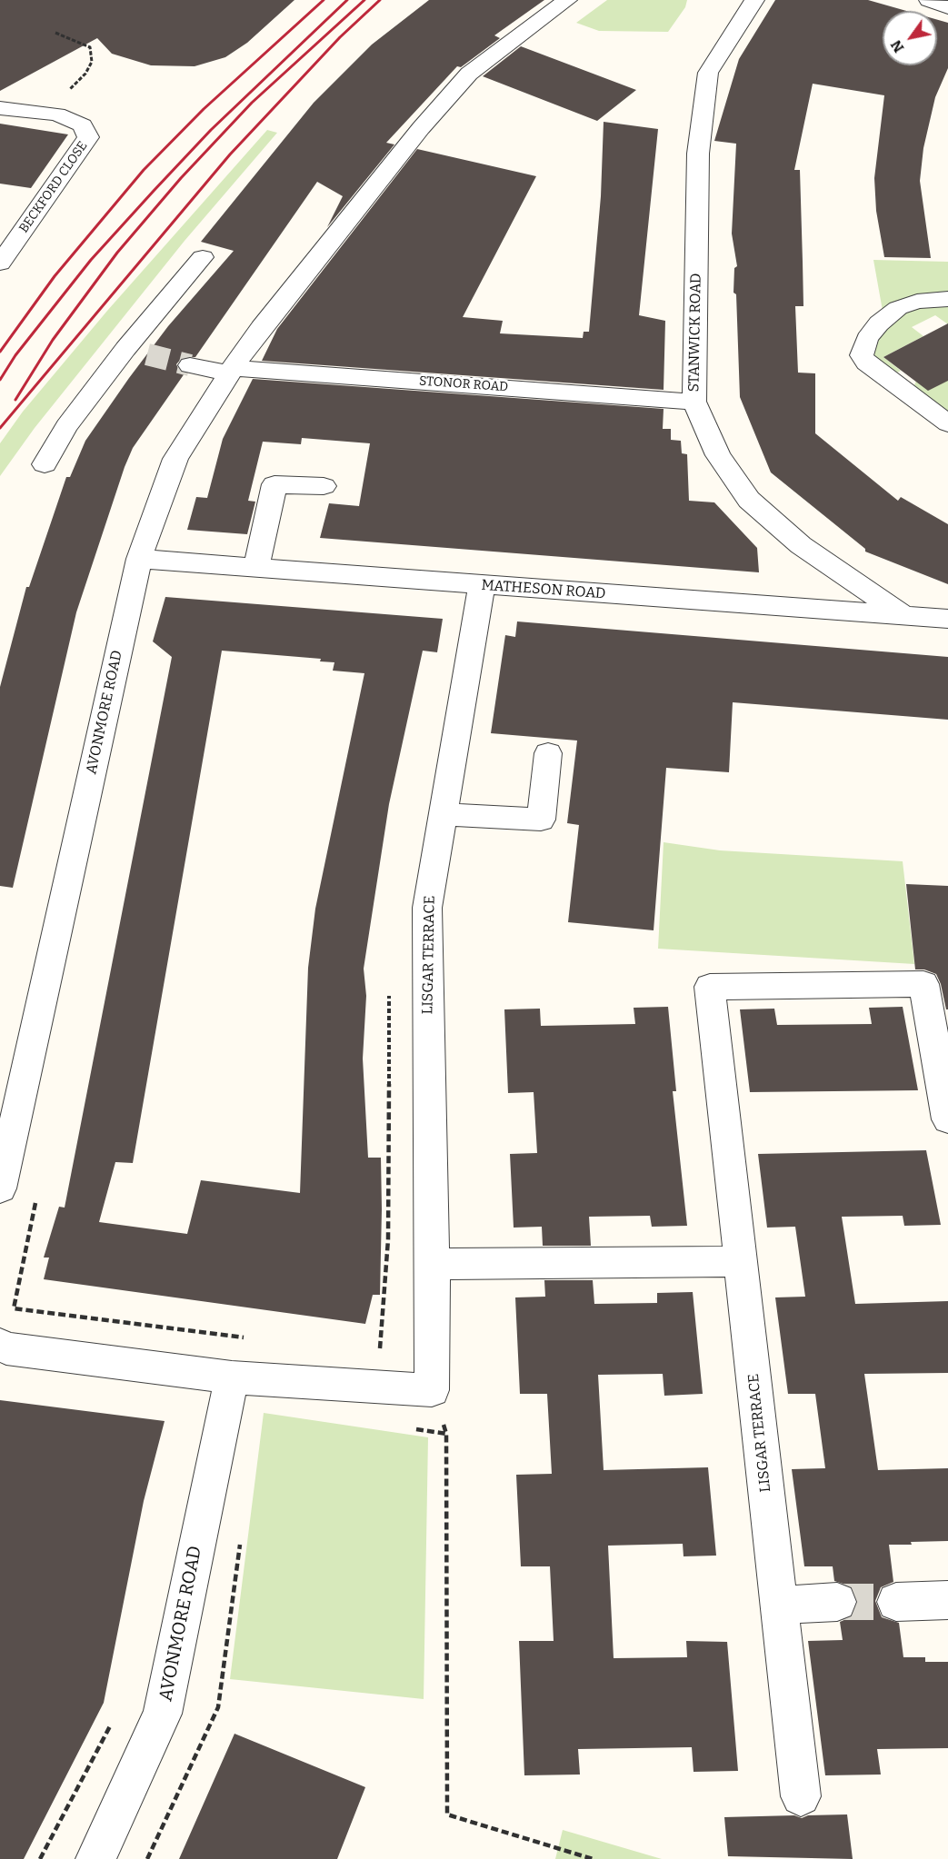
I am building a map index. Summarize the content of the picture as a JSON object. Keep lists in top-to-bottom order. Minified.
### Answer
{"streets":{"street":["BECKFORD CLOSE","STANWICK ROAD","STONOR ROAD","MATHESON ROAD","AVONMORE ROAD","LISGAR TERRACE"]},"crossings":[["STANWICK ROAD","STONOR ROAD"],["STANWICK ROAD","MATHESON ROAD"],["STONOR ROAD","AVONMORE ROAD"],["MATHESON ROAD","AVONMORE ROAD"],["MATHESON ROAD","LISGAR TERRACE"]],"north":"bottom left"}
